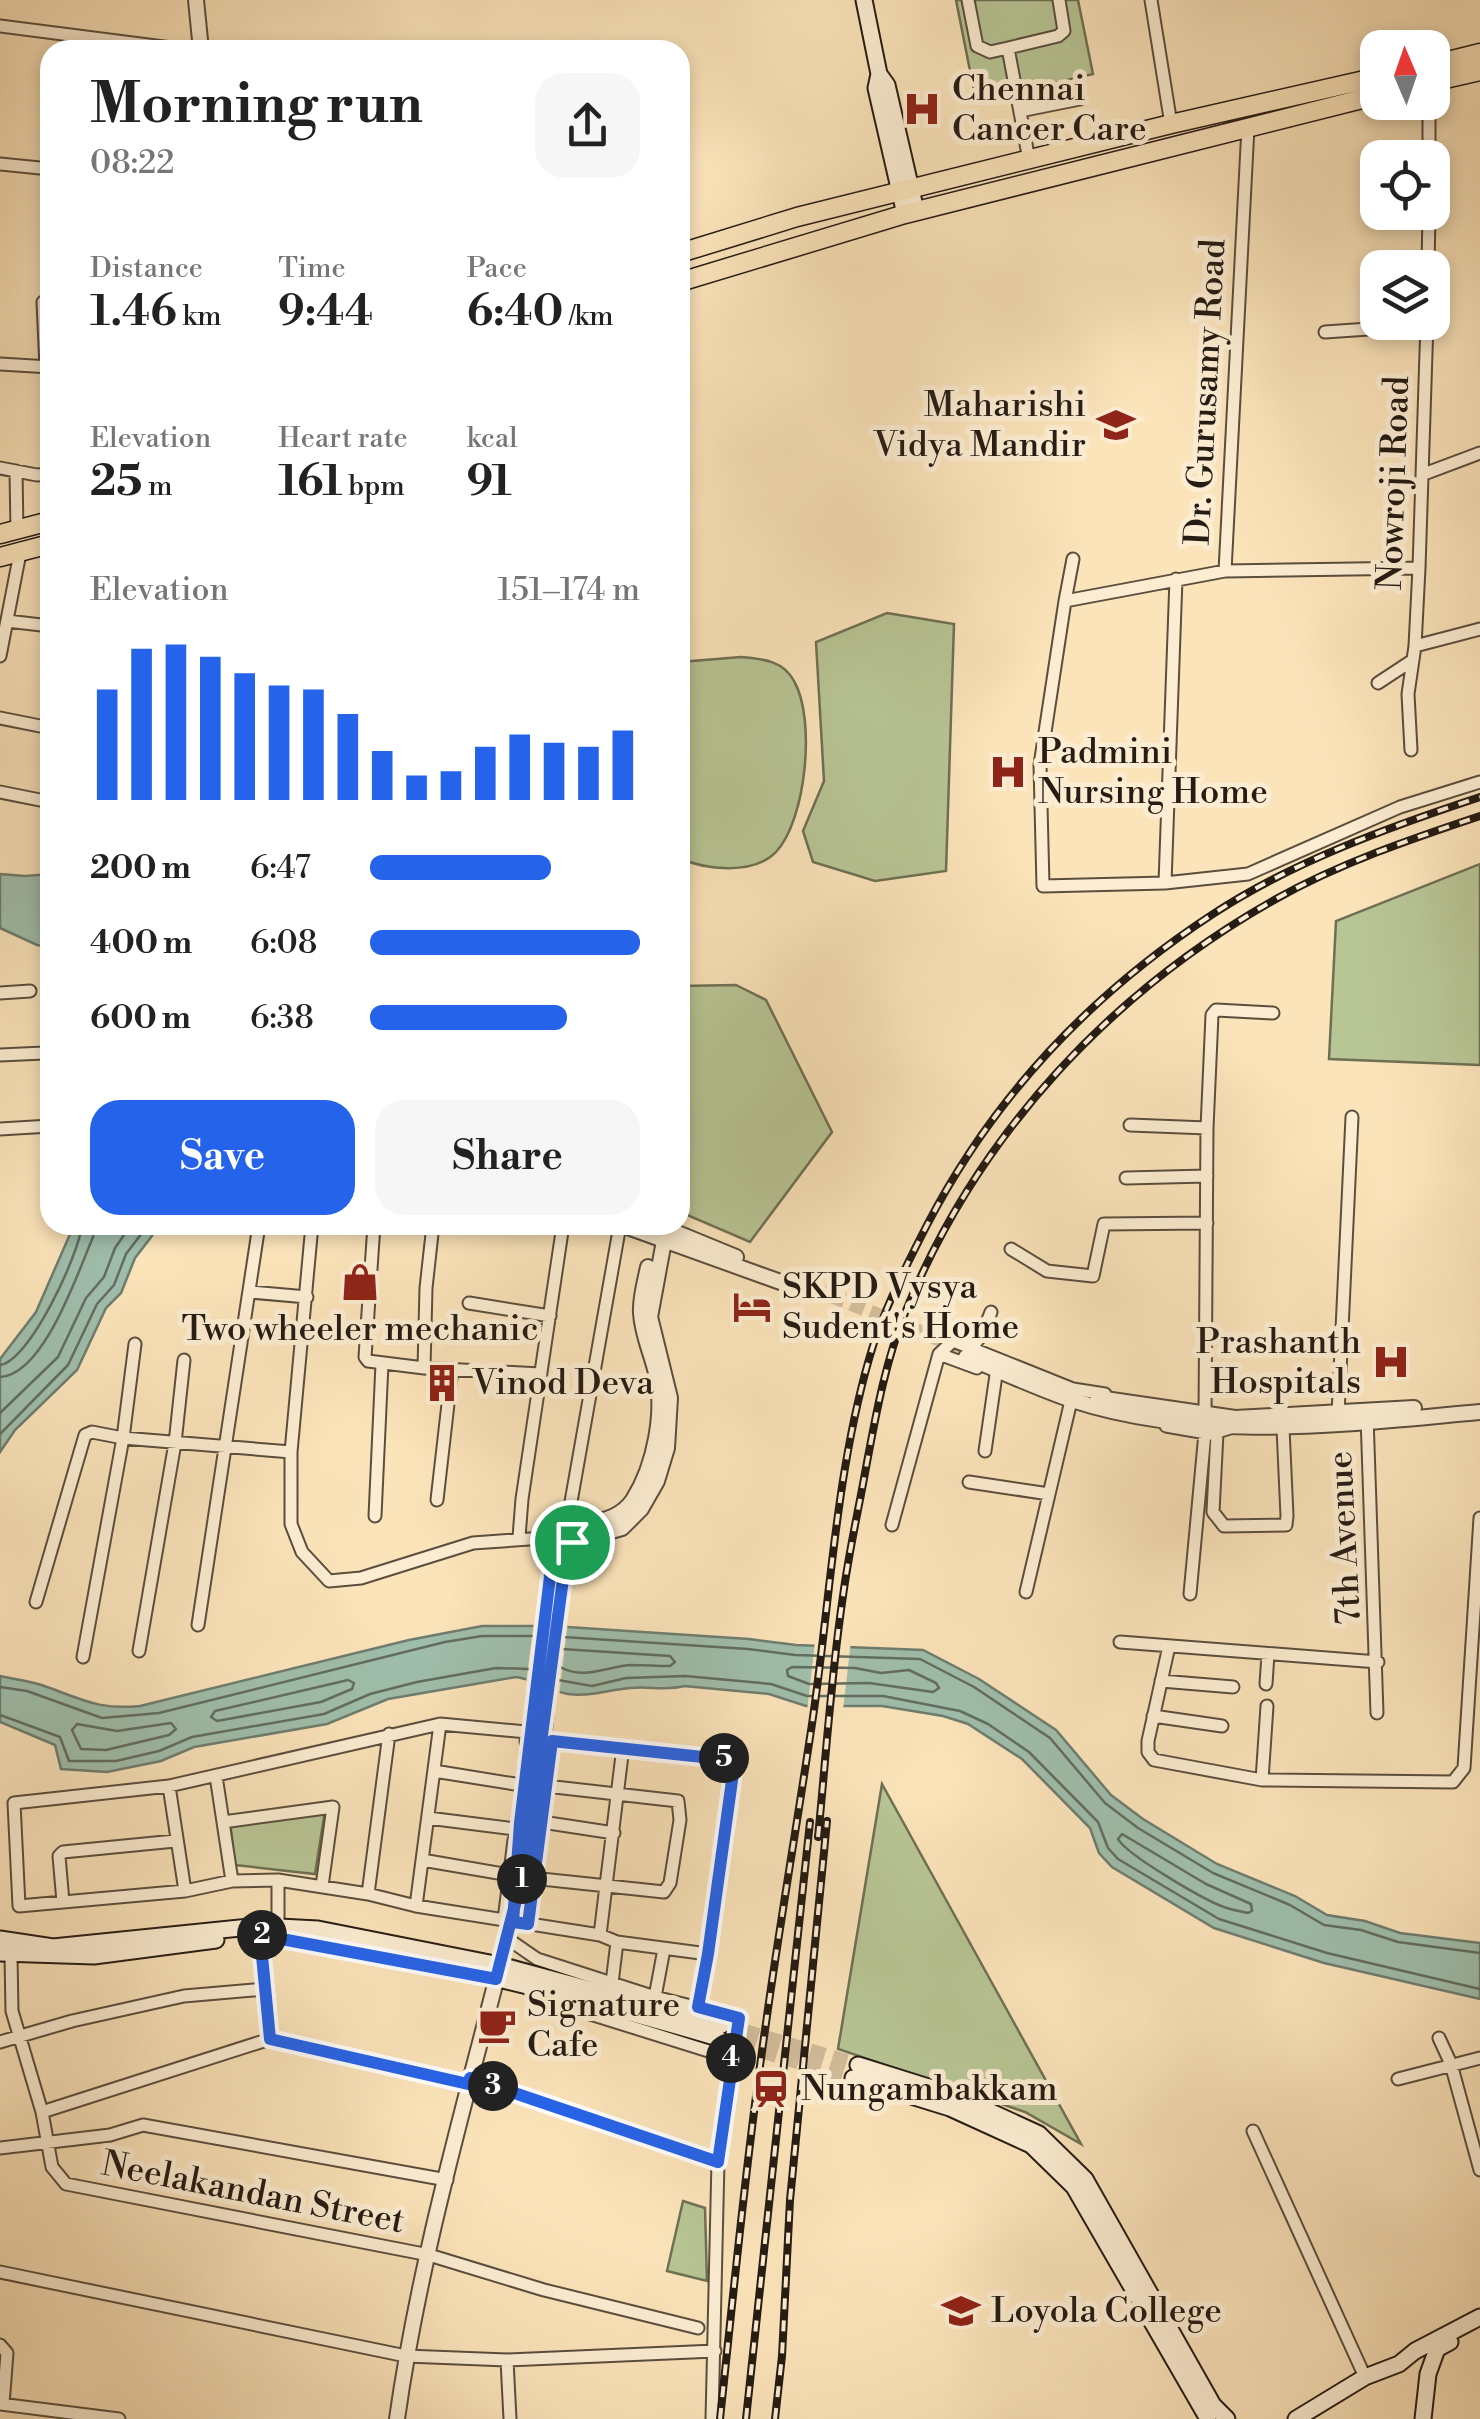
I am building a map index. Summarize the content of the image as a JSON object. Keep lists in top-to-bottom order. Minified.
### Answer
{"streets":{"street":["Dr. Gurusamy Road","Nowroji Road","7th Avenue","Neelakandan Street"]},"places":{"hospital":["Chennai Cancer Care","Padmini Nursing Home","Prashanth Hospitals"],"school or university":["Maharishi Vidya Mandir","Loyola College"],"shop":["Two wheeler mechanic"],"hotel":["SKPD Vysya Sudent's Home"],"building":["Vinod Deva"],"cafe":["Signature Cafe"],"station":["Nungambakkam"]},"north":"top","page":{"heading":["Morning run","08:22"],"stats":[["Distance","1.46 km"],["Time","9:44"],["Pace","6:40 /km"],["Elevation","25 m"],["Heart rate","161 bpm"],["kcal","91"]],"chart":["Elevation","151–174 m"],"list":[{"name":"200 m","note":"6:47"},{"name":"400 m","note":"6:08"},{"name":"600 m","note":"6:38"}],"buttons":["Save","Share"],"pins":["5","1","2","4","3"]}}
